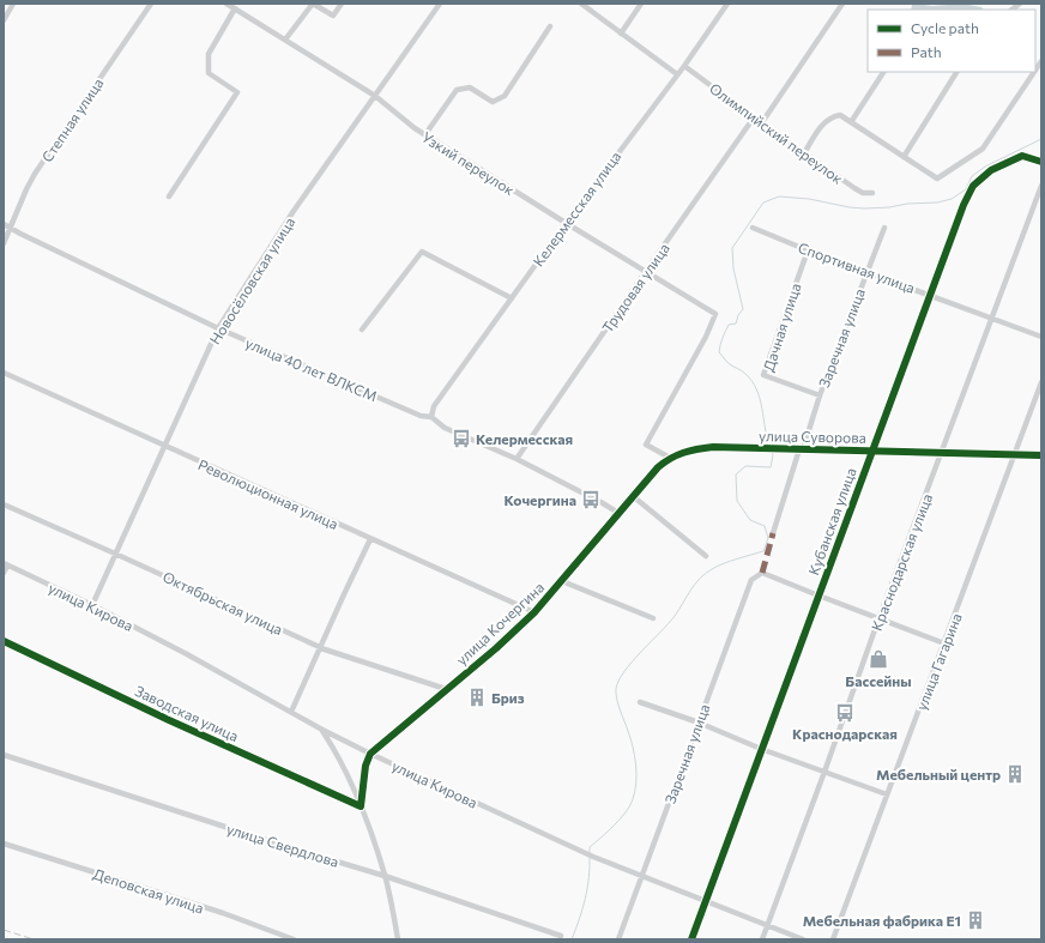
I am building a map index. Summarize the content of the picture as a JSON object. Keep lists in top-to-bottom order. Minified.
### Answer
{"streets":{"street":["Степная улица","Олимпийский переулок","Узкий переулок","Келермесская улица","Спортивная улица","Новосёловская улица","Трудовая улица","Дачная улица","Заречная улица","улица 40 лет ВЛКСМ","улица Суворова","Революционная улица","Кубанская улица","Краснодарская улица","Октябрьская улица","улица Кирова","улица Кочергина","улица Гагарина","Заводская улица","улица Свердлова","Деповская улица"]},"crossings":[["Степная улица","улица 40 лет ВЛКСМ"],["Олимпийский переулок","Келермесская улица"],["Олимпийский переулок","Трудовая улица"],["Узкий переулок","Келермесская улица"],["Узкий переулок","Новосёловская улица"],["Узкий переулок","Трудовая улица"],["Узкий переулок","улица Суворова"],["Узкий переулок","улица Кочергина"],["Келермесская улица","улица 40 лет ВЛКСМ"],["Спортивная улица","Дачная улица"],["Спортивная улица","Заречная улица"],["Спортивная улица","Кубанская улица"],["Спортивная улица","Краснодарская улица"],["Новосёловская улица","улица 40 лет ВЛКСМ"],["Новосёловская улица","Революционная улица"],["Новосёловская улица","Октябрьская улица"],["Новосёловская улица","улица Кирова"],["Трудовая улица","улица 40 лет ВЛКСМ"],["Дачная улица","Заречная улица"],["Заречная улица","улица Суворова"],["Заречная улица","Кубанская улица"],["Заречная улица","улица Кирова"],["улица 40 лет ВЛКСМ","улица Кочергина"],["улица Суворова","Кубанская улица"],["улица Суворова","Краснодарская улица"],["улица Суворова","улица Кочергина"],["улица Суворова","улица Гагарина"],["Революционная улица","улица Кочергина"],["Кубанская улица","улица Кирова"],["Краснодарская улица","улица Кирова"],["Октябрьская улица","улица Кочергина"],["улица Кирова","улица Кочергина"]],"places":{"bus stop":["Келермесская","Кочергина","Краснодарская"],"shop":["Бассейны"],"building":["Бриз","Мебельный центр","Мебельная фабрика Е1"]},"legend":["Cycle path","Path"]}
